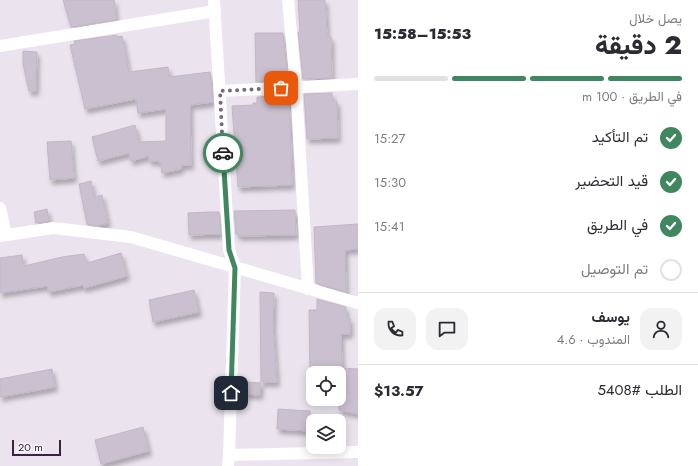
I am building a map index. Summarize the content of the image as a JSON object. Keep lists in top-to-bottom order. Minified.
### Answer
{"scale_bar":"20 m","page":{"heading":["2 دقيقة","يصل خلال","15:53–15:58"],"panel":["يوسف","المندوب · 4.6","الطلب #5408","$13.57"],"bar":"في الطريق · 100 m","list":[["تم التأكيد","15:27"],["قيد التحضير","15:30"],["في الطريق","15:41"],"تم التوصيل"],"scale":"20 m"}}
